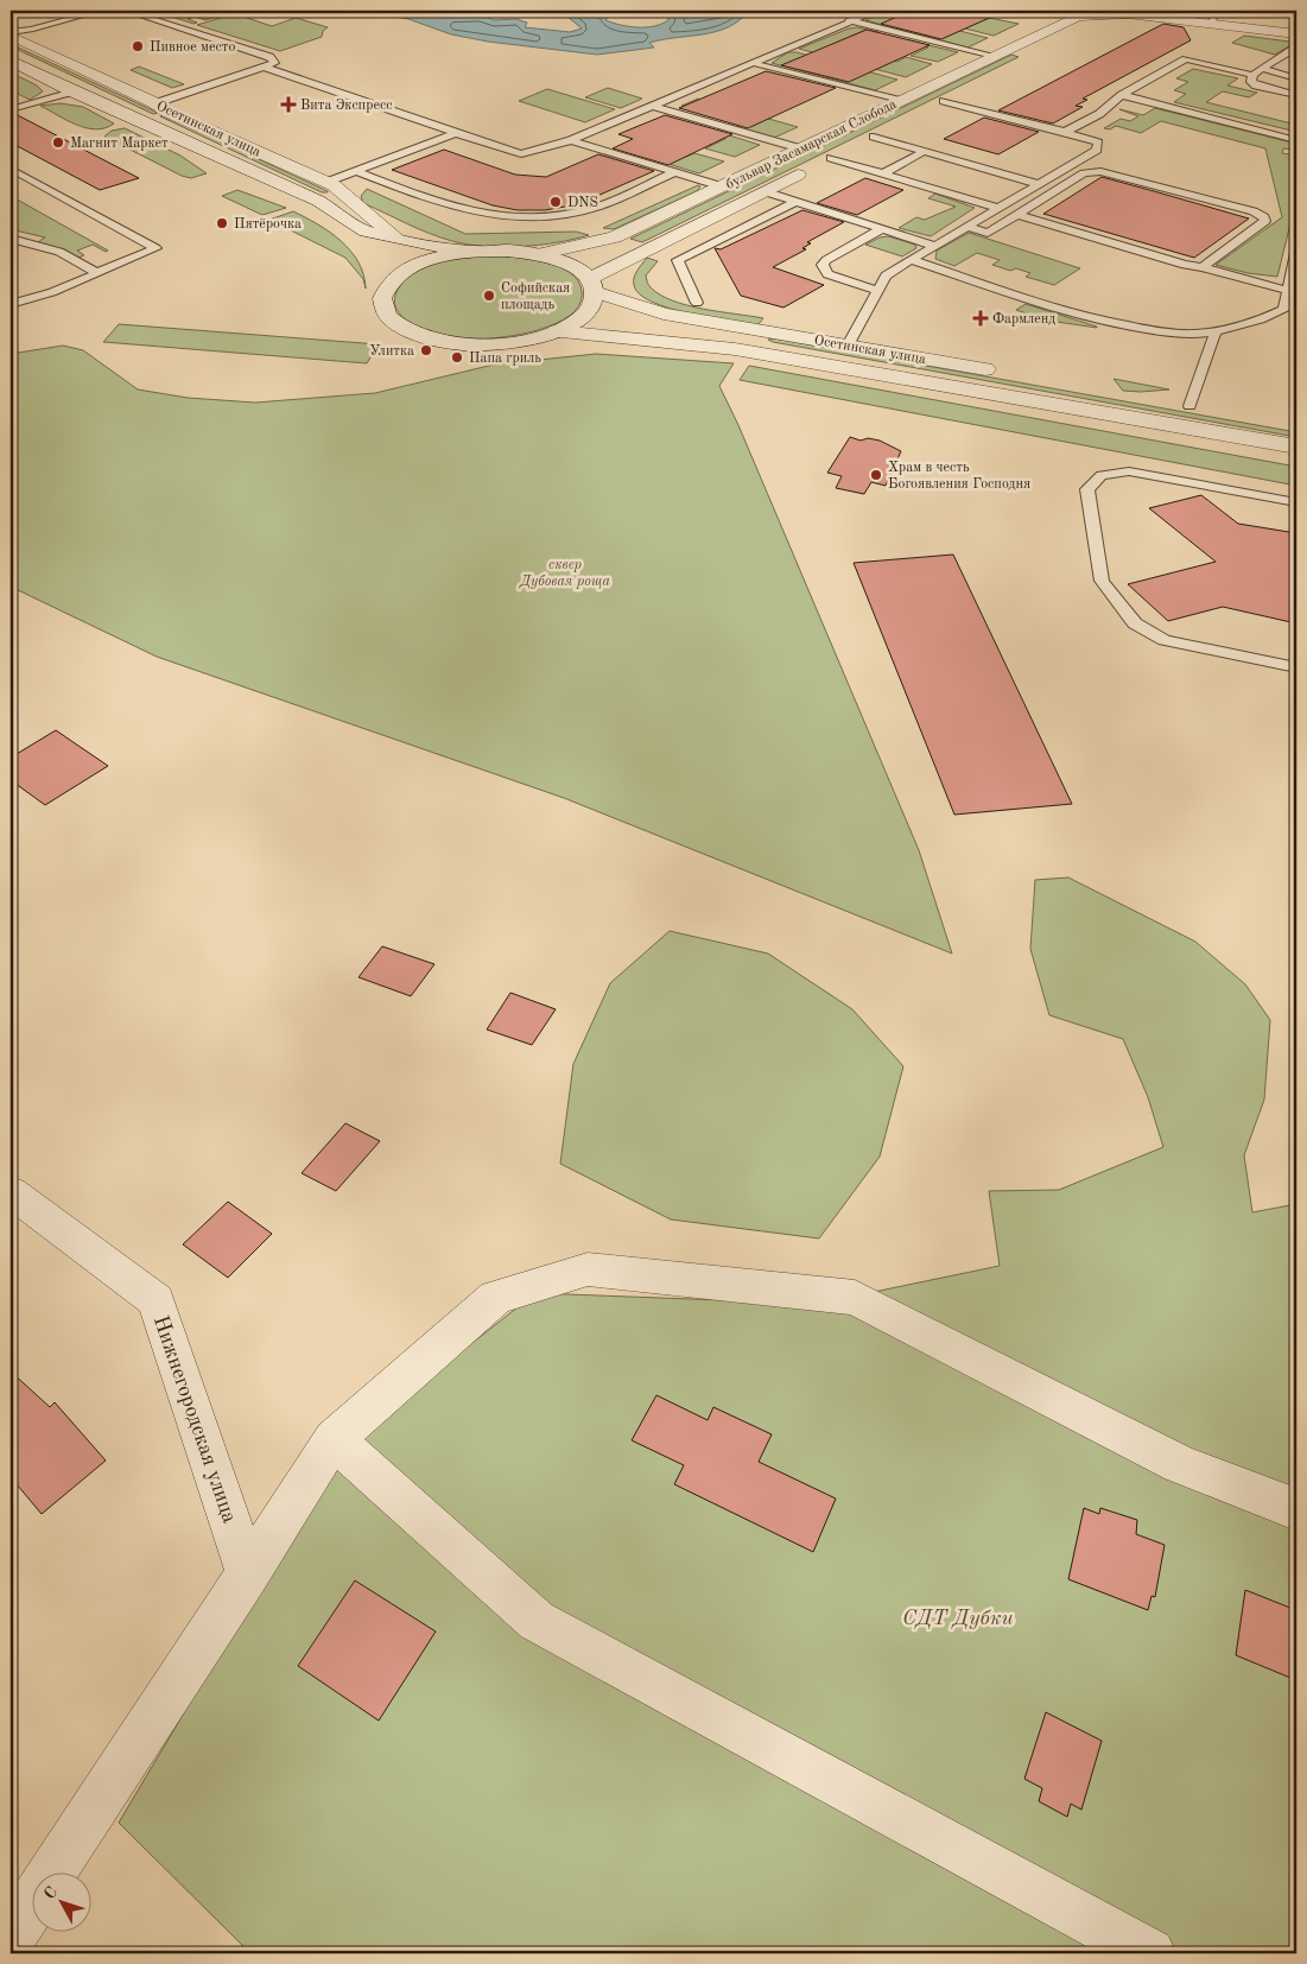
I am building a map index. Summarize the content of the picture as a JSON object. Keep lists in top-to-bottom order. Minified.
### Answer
{"streets":{"street":["Осетинская улица","бульвар Засамарская Слобода","Нижнегородская улица"]},"crossings":[["Осетинская улица","бульвар Засамарская Слобода"]],"parks":["сквер Дубовая роща","СДТ Дубки"],"places":{"other":["Пивное место","Магнит Маркет","DNS","Пятёрочка","Софийская площадь","Улитка","Папа гриль","Храм в честь Богоявления Господня"],"health":["Вита Экспресс","Фармленд"]},"north":"top left"}
